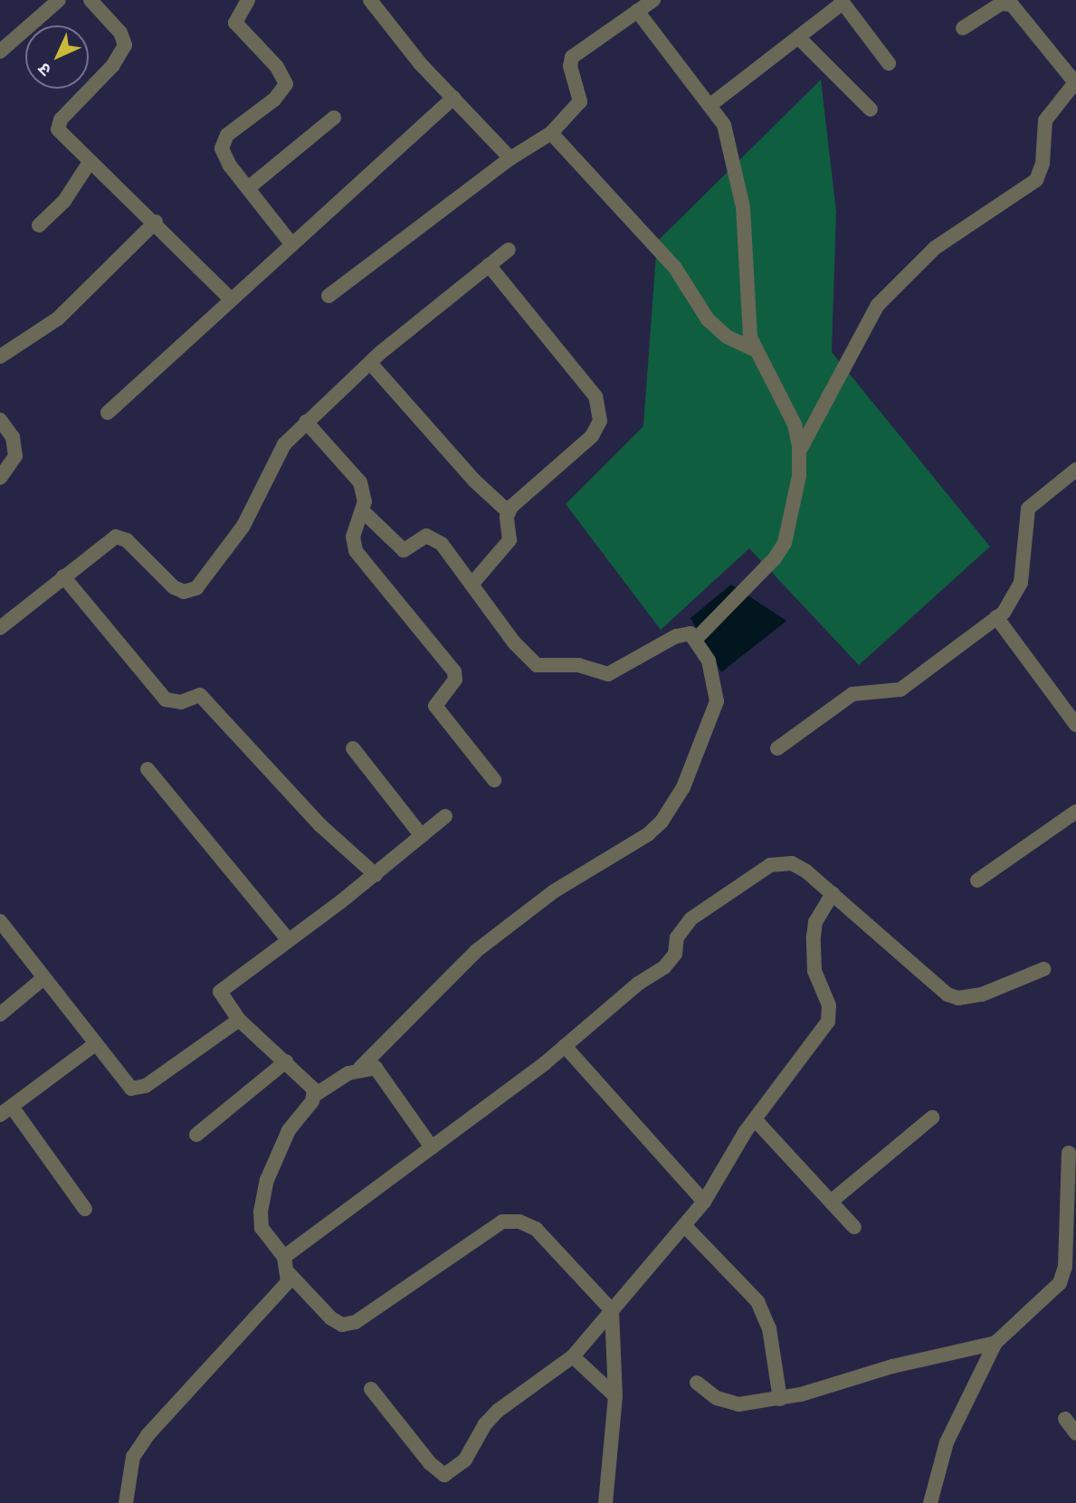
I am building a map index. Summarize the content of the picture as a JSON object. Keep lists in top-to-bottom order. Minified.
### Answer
{"north":"bottom left"}
